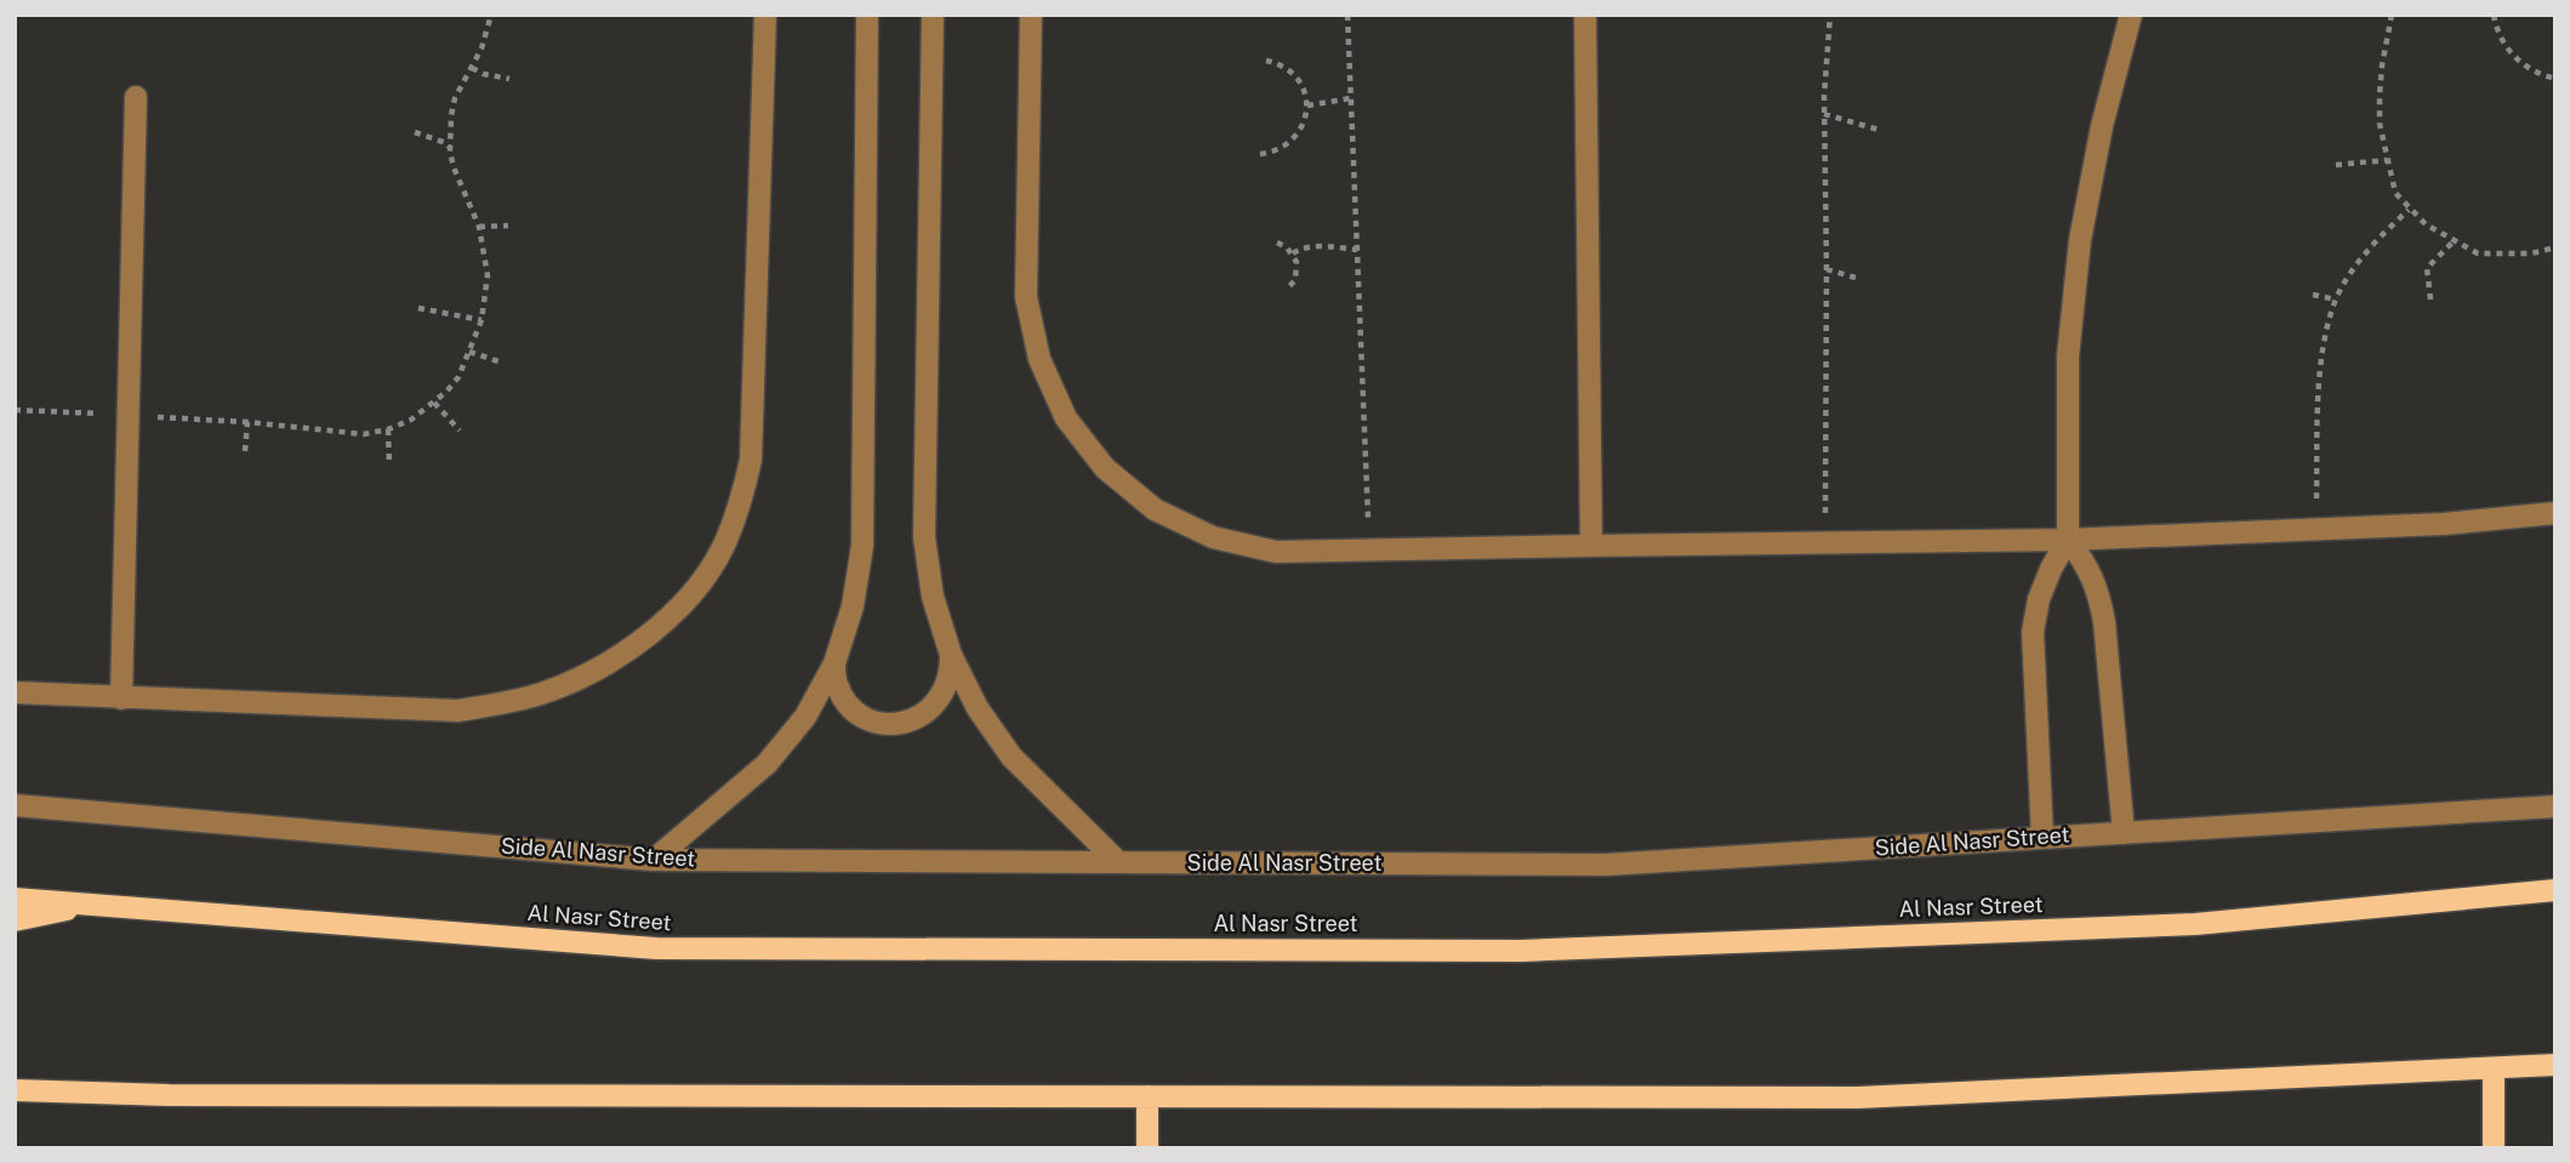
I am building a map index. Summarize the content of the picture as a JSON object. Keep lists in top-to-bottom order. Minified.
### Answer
{"streets":{"main road":["Al Nasr Street"],"street":["Side Al Nasr Street"]}}
